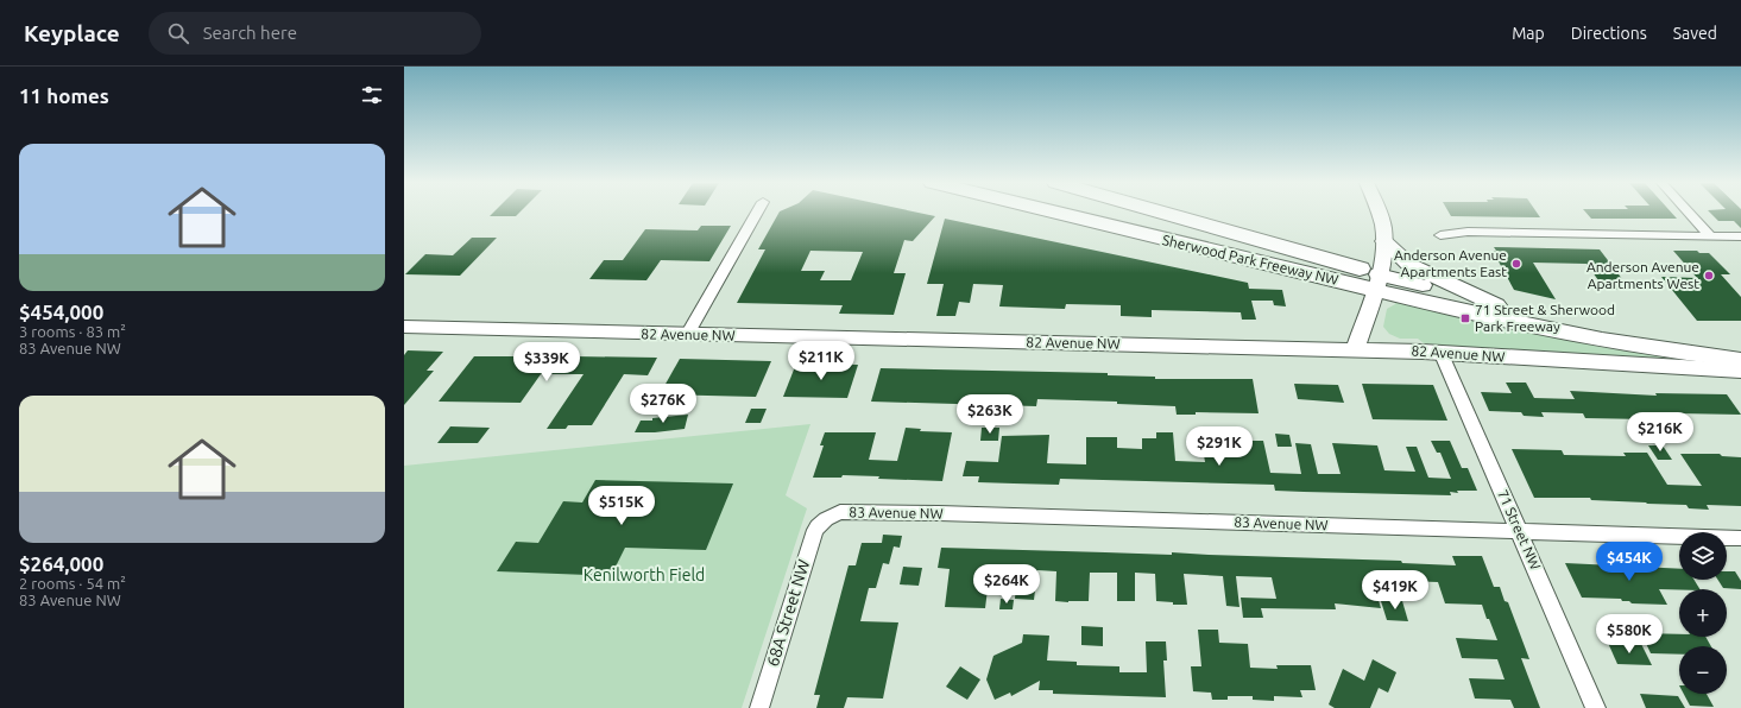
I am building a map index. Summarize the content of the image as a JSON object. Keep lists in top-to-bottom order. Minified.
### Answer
{"streets":{"highway":["Sherwood Park Freeway NW"],"street":["82 Avenue NW","83 Avenue NW","71 Street NW","68A Street NW"]},"crossings":[["82 Avenue NW","71 Street NW"],["83 Avenue NW","71 Street NW"],["83 Avenue NW","68A Street NW"]],"parks":["Kenilworth Field"],"places":{"other":["Anderson Avenue Apartments East","Anderson Avenue Apartments West"],"transit":["71 Street & Sherwood Park Freeway"]},"page":{"header":"Keyplace","search":"Search here","nav":["Map","Directions","Saved"],"heading":"11 homes","list":[{"name":"$454,000","note":"3 rooms · 83 m² · 83 Avenue NW"},{"name":"$264,000","note":"2 rooms · 54 m² · 83 Avenue NW"}],"price":["$211K","$339K","$276K","$263K","$216K","$291K","$515K","$454K","$264K","$419K","$580K"],"map_buttons":["+","−"]}}
